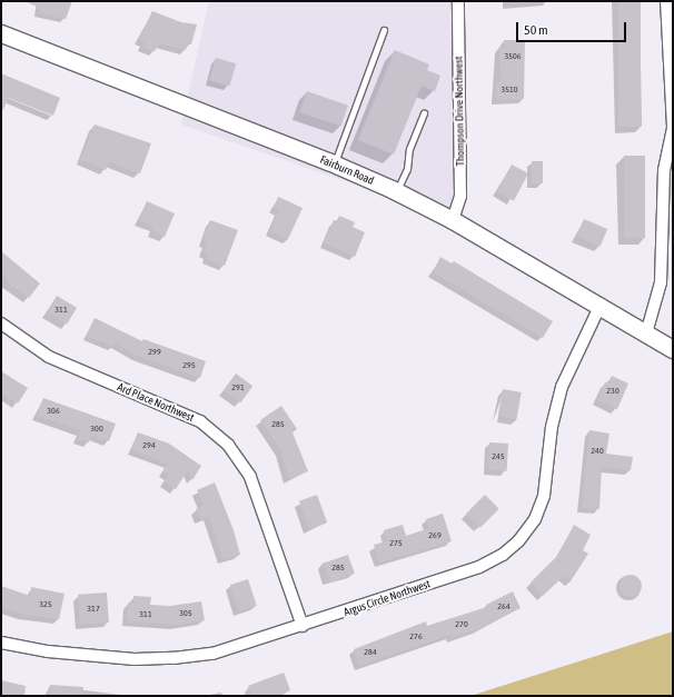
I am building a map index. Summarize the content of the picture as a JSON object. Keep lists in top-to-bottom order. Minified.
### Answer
{"streets":{"street":["Thompson Drive Northwest","Fairburn Road","Ard Place Northwest","Argus Circle Northwest"]},"crossings":[["Thompson Drive Northwest","Fairburn Road"],["Fairburn Road","Argus Circle Northwest"],["Ard Place Northwest","Argus Circle Northwest"]],"house_numbers":["3506","3510","311","299","295","291","230","306","285","300","294","240","245","269","275","285","325","264","317","305","311","270","276","284"],"scale_bar":"50 m"}
